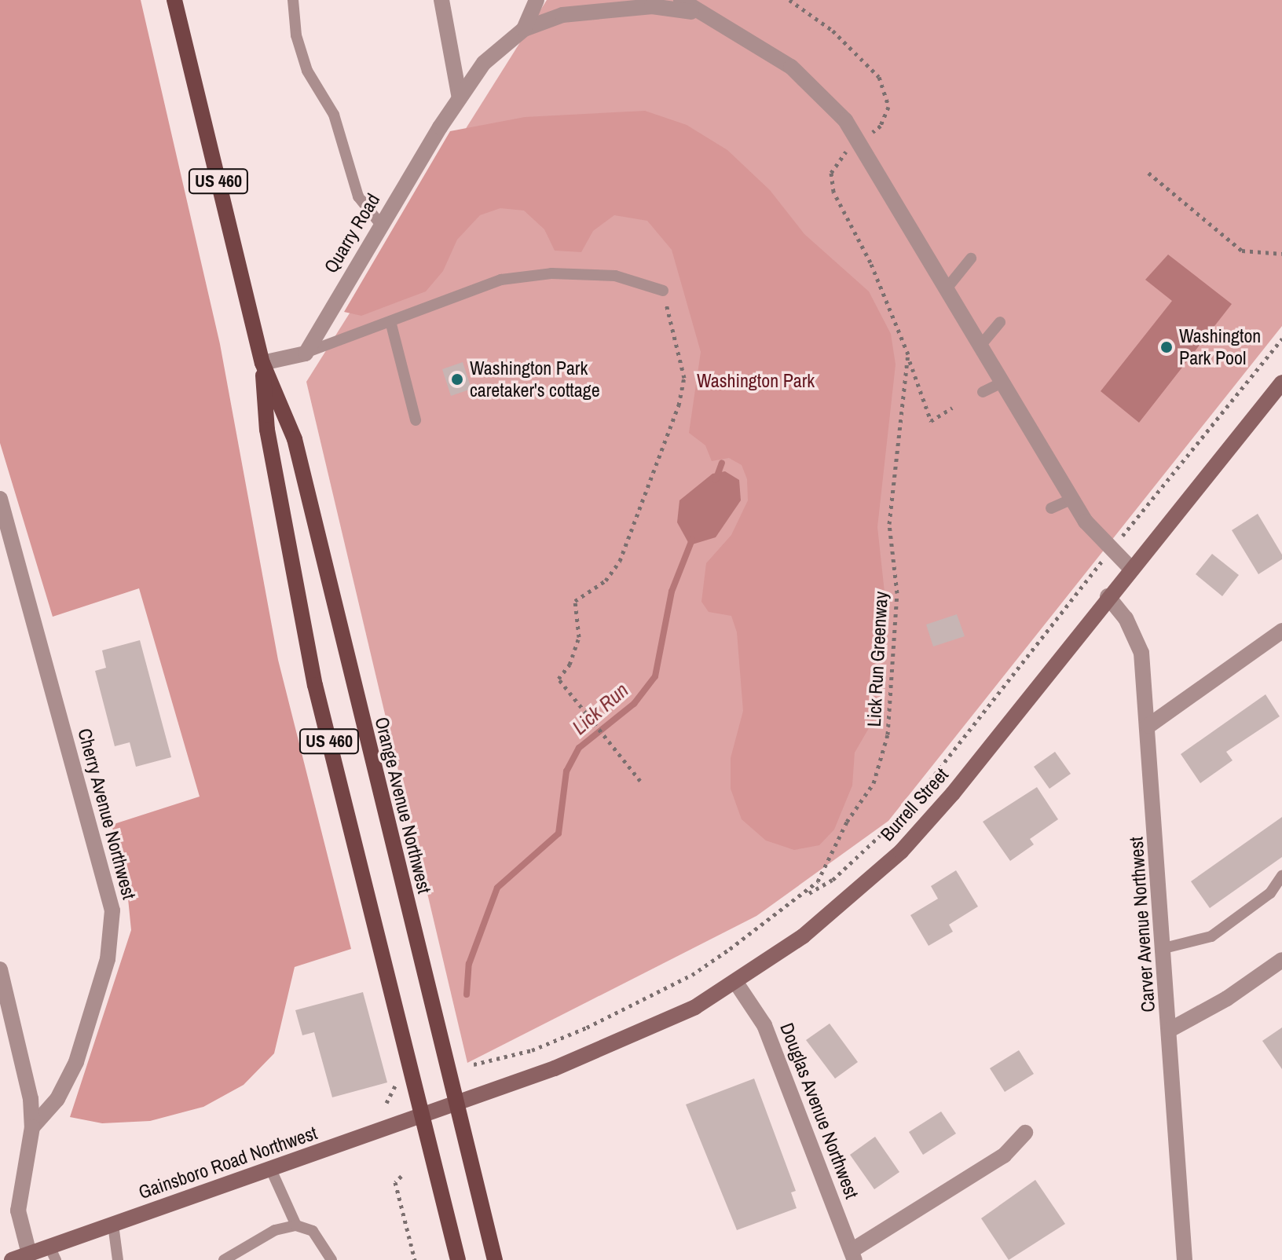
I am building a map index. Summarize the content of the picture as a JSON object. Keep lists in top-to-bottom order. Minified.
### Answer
{"streets":{"main road":["US 460","Orange Avenue Northwest"],"street":["Quarry Road","Burrell Street","Cherry Avenue Northwest","Carver Avenue Northwest","Douglas Avenue Northwest","Gainsboro Road Northwest"],"path":["Lick Run Greenway"]},"crossings":[["Burrell Street","Orange Avenue Northwest"],["Burrell Street","Carver Avenue Northwest"],["Burrell Street","Douglas Avenue Northwest"],["Burrell Street","Gainsboro Road Northwest"],["Orange Avenue Northwest","Gainsboro Road Northwest"]],"water":["Lick Run"],"parks":["Washington Park"],"places":["Washington Park Pool","Washington Park caretaker's cottage"]}
